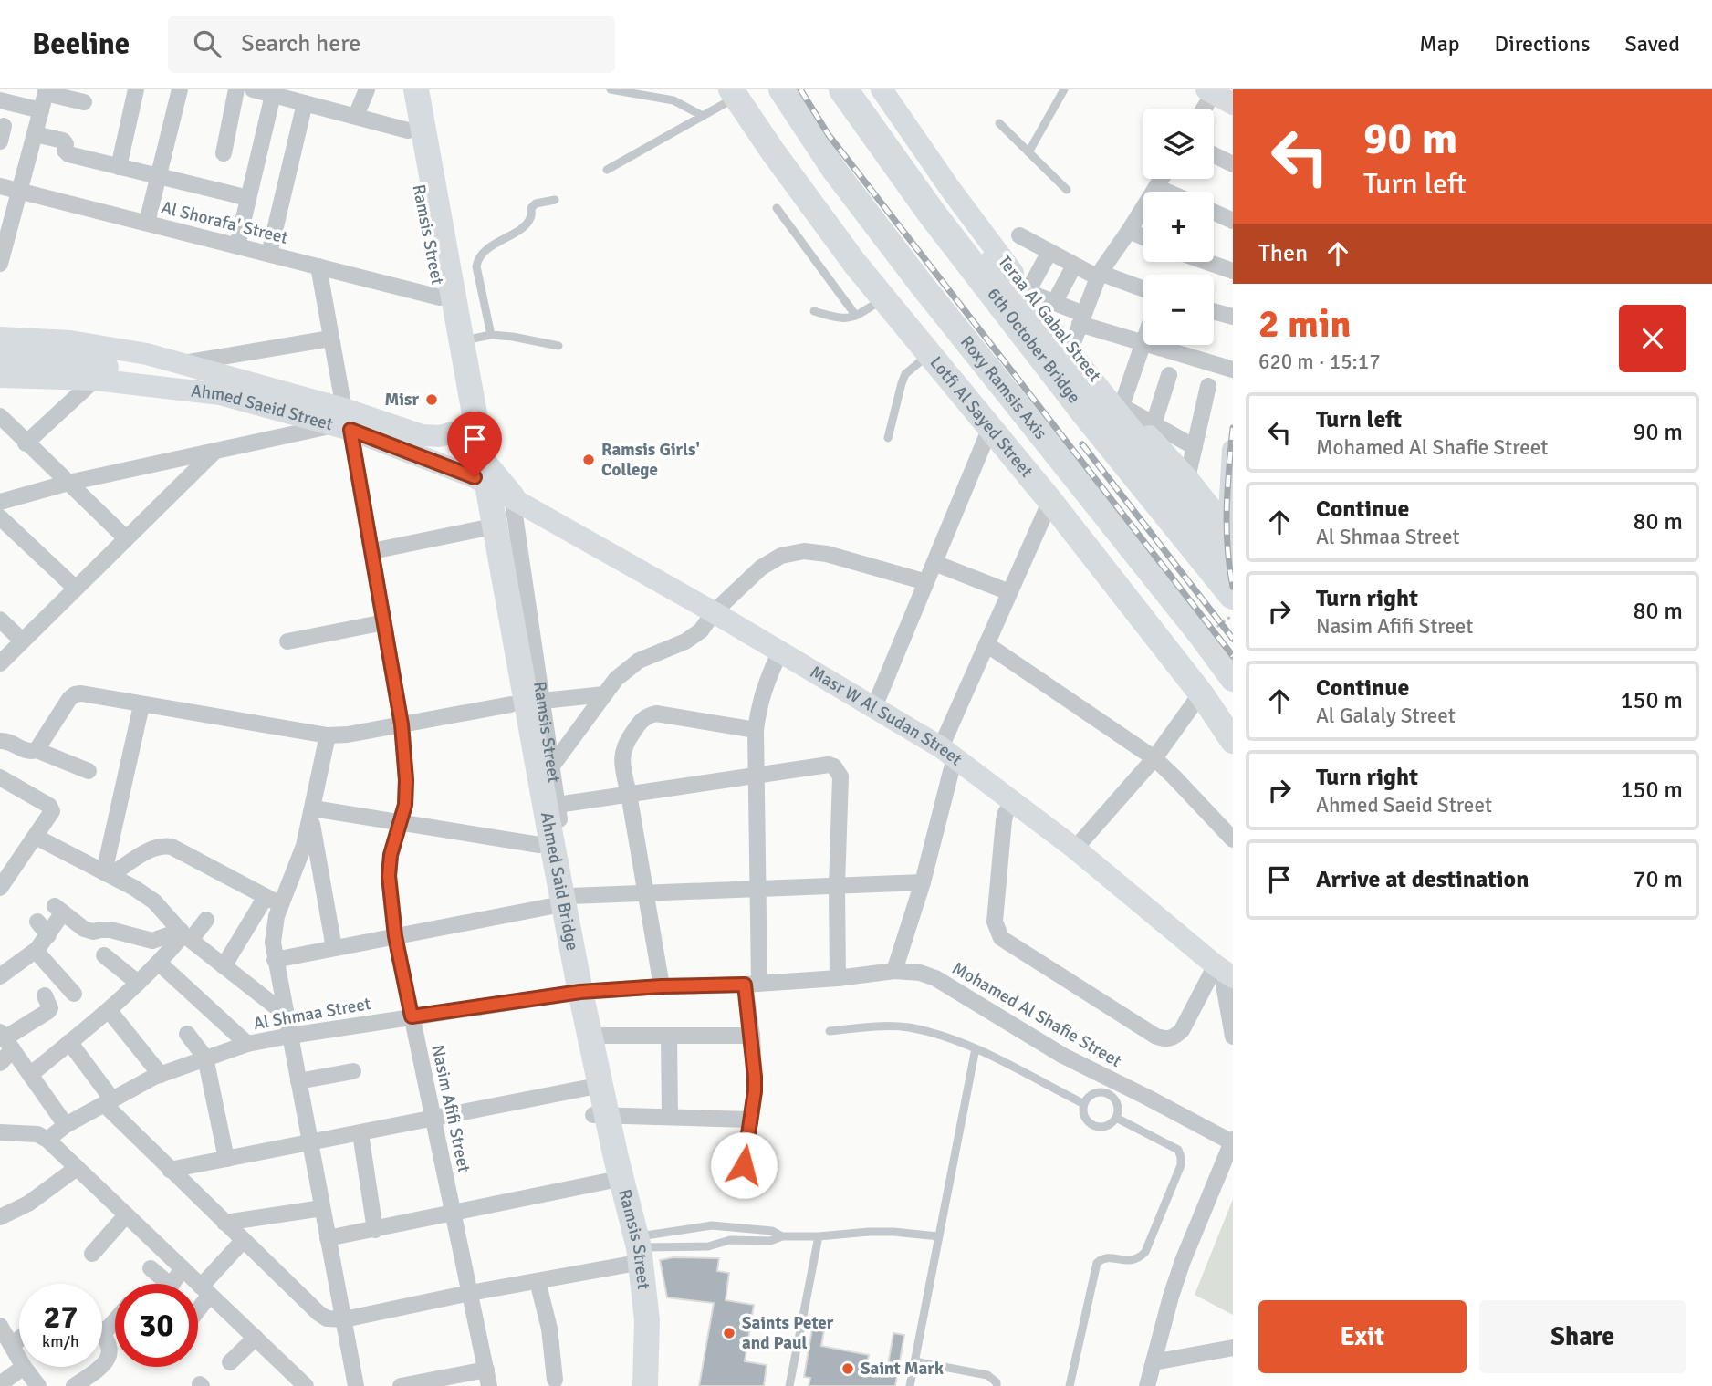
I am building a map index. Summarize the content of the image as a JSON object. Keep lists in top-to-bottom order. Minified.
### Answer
{"streets":{"highway":["6th October Bridge"],"main road":["Ramsis Street","Teraa Al Gabal Street","Roxy Ramsis Axis","Ahmed Saeid Street","Lotfi Al Sayed Street","Masr W Al Sudan Street","Ahmed Said Bridge"],"street":["Al Shorafa' Street","Al Shmaa Street","Mohamed Al Shafie Street","Nasim Afifi Street"]},"crossings":[["Al Shorafa' Street","Ramsis Street"],["Al Shorafa' Street","Nasim Afifi Street"],["Ramsis Street","Ahmed Saeid Street"],["Ramsis Street","Masr W Al Sudan Street"],["Ramsis Street","Ahmed Said Bridge"],["Ramsis Street","Al Shmaa Street"],["Ramsis Street","Mohamed Al Shafie Street"],["Ahmed Saeid Street","Masr W Al Sudan Street"],["Ahmed Saeid Street","Nasim Afifi Street"],["Ahmed Said Bridge","Al Shmaa Street"],["Ahmed Said Bridge","Mohamed Al Shafie Street"],["Al Shmaa Street","Mohamed Al Shafie Street"],["Al Shmaa Street","Nasim Afifi Street"]],"places":["Misr","Ramsis Girls' College","Saints Peter and Paul","Saint Mark"],"page":{"header":"Beeline","search":"Search here","nav":["Map","Directions","Saved"],"turn":["90 m","Turn left"],"map_buttons":["+","−"],"then":"Then","heading":["2 min","620 m · 15:17"],"list":[{"name":"Turn left","note":"Mohamed Al Shafie Street","value":"90 m"},{"name":"Continue","note":"Al Shmaa Street","value":"80 m"},{"name":"Turn right","note":"Nasim Afifi Street","value":"80 m"},{"name":"Continue","note":"Al Galaly Street","value":"150 m"},{"name":"Turn right","note":"Ahmed Saeid Street","value":"150 m"},{"name":"Arrive at destination","value":"70 m"}],"speed":"27 km/h","limit":"30","buttons":["Exit","Share"]}}
